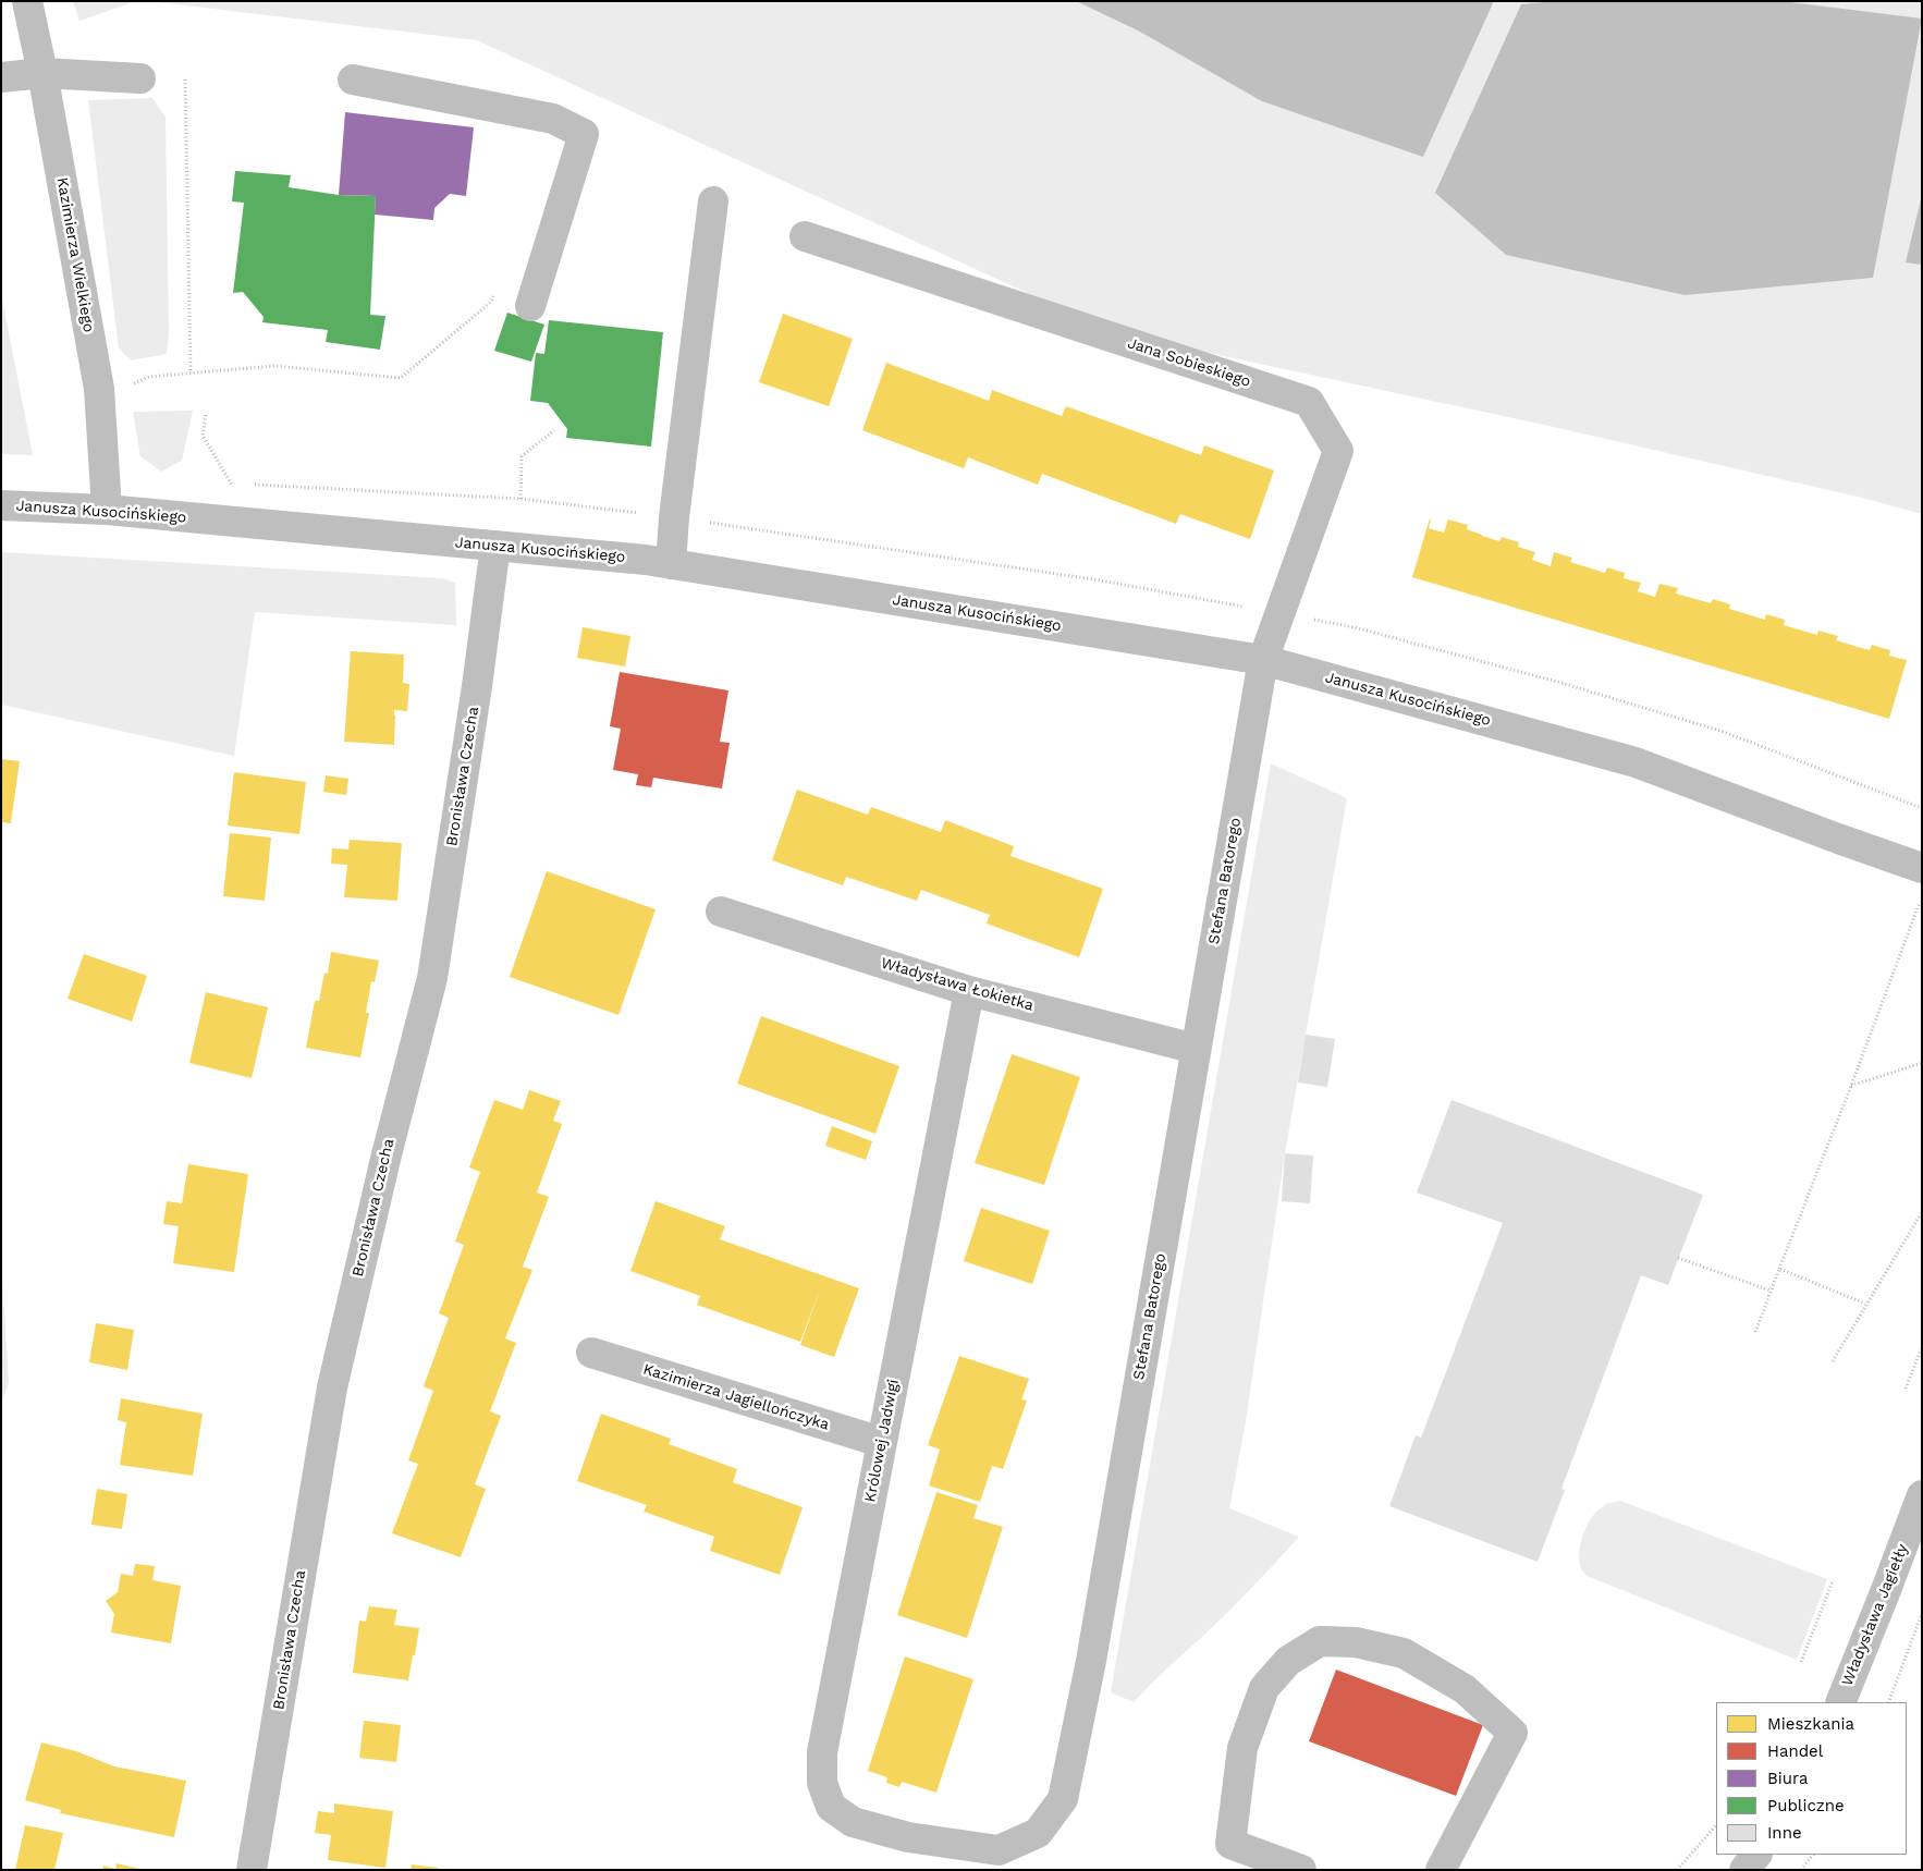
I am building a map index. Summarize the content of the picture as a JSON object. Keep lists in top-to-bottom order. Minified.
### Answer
{"streets":{"street":["Kazimierza Wielkiego","Jana Sobieskiego","Janusza Kusocińskiego","Bronisława Czecha","Stefana Batorego","Władysława Łokietka","Kazimierza Jagiellończyka","Królowej Jadwigi","Władysława Jagiełły"]},"crossings":[["Kazimierza Wielkiego","Janusza Kusocińskiego"],["Jana Sobieskiego","Janusza Kusocińskiego"],["Jana Sobieskiego","Stefana Batorego"],["Janusza Kusocińskiego","Bronisława Czecha"],["Janusza Kusocińskiego","Stefana Batorego"],["Stefana Batorego","Władysława Łokietka"],["Stefana Batorego","Królowej Jadwigi"],["Władysława Łokietka","Królowej Jadwigi"],["Kazimierza Jagiellończyka","Królowej Jadwigi"]],"legend":["Mieszkania","Handel","Biura","Publiczne","Inne"]}
